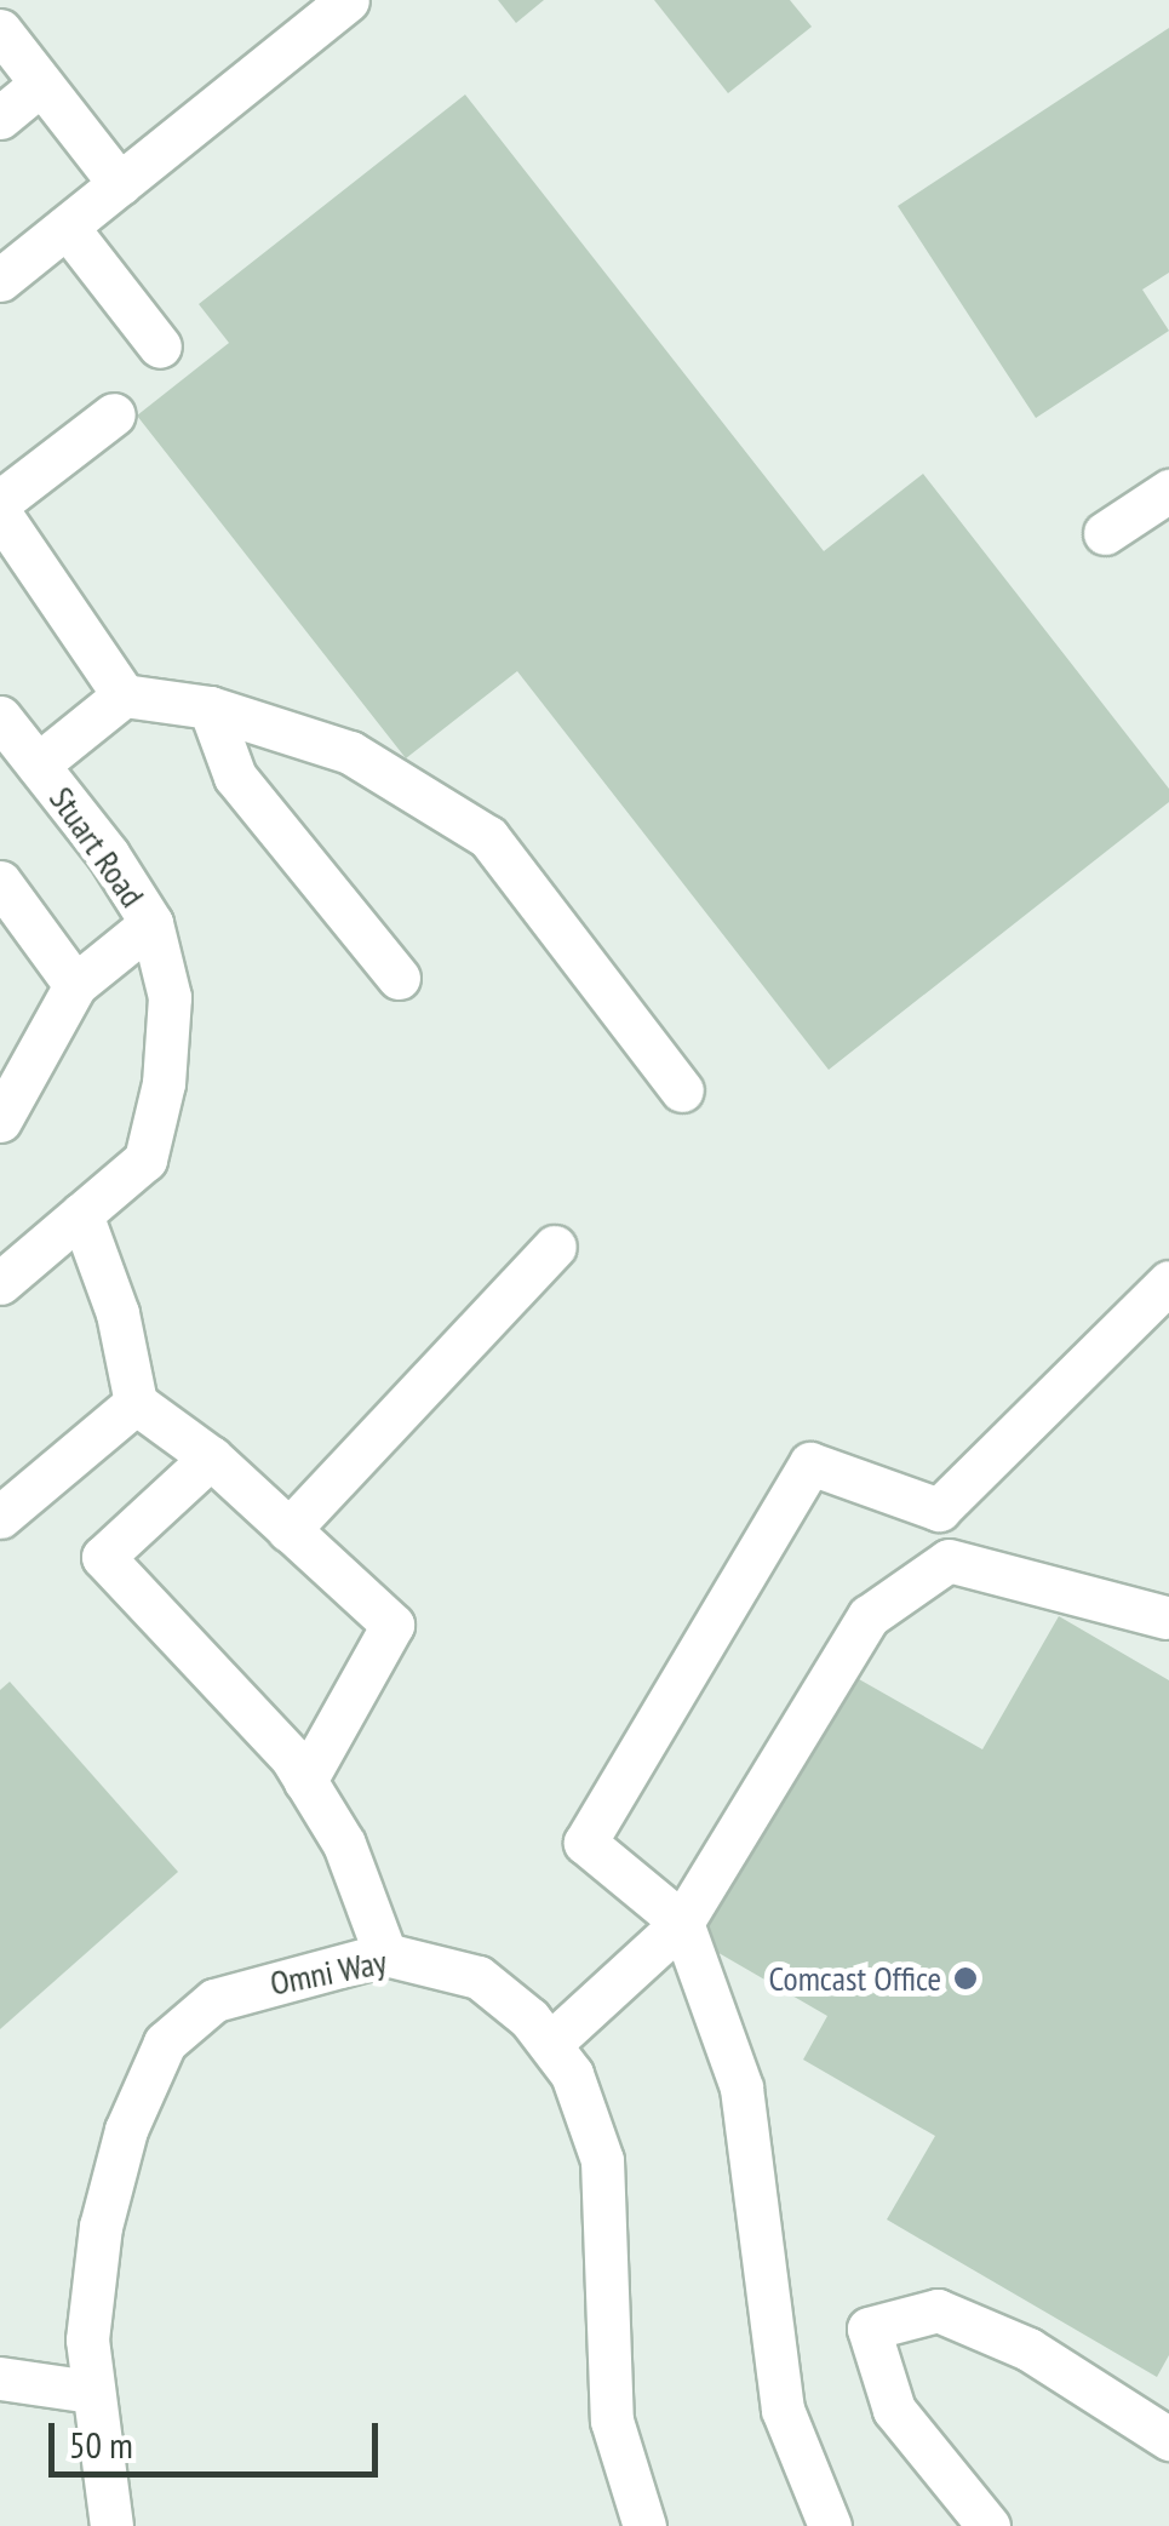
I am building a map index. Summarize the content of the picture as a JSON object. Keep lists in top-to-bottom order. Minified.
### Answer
{"streets":{"street":["Stuart Road","Omni Way"]},"places":["Comcast Office"],"scale_bar":"50 m"}
